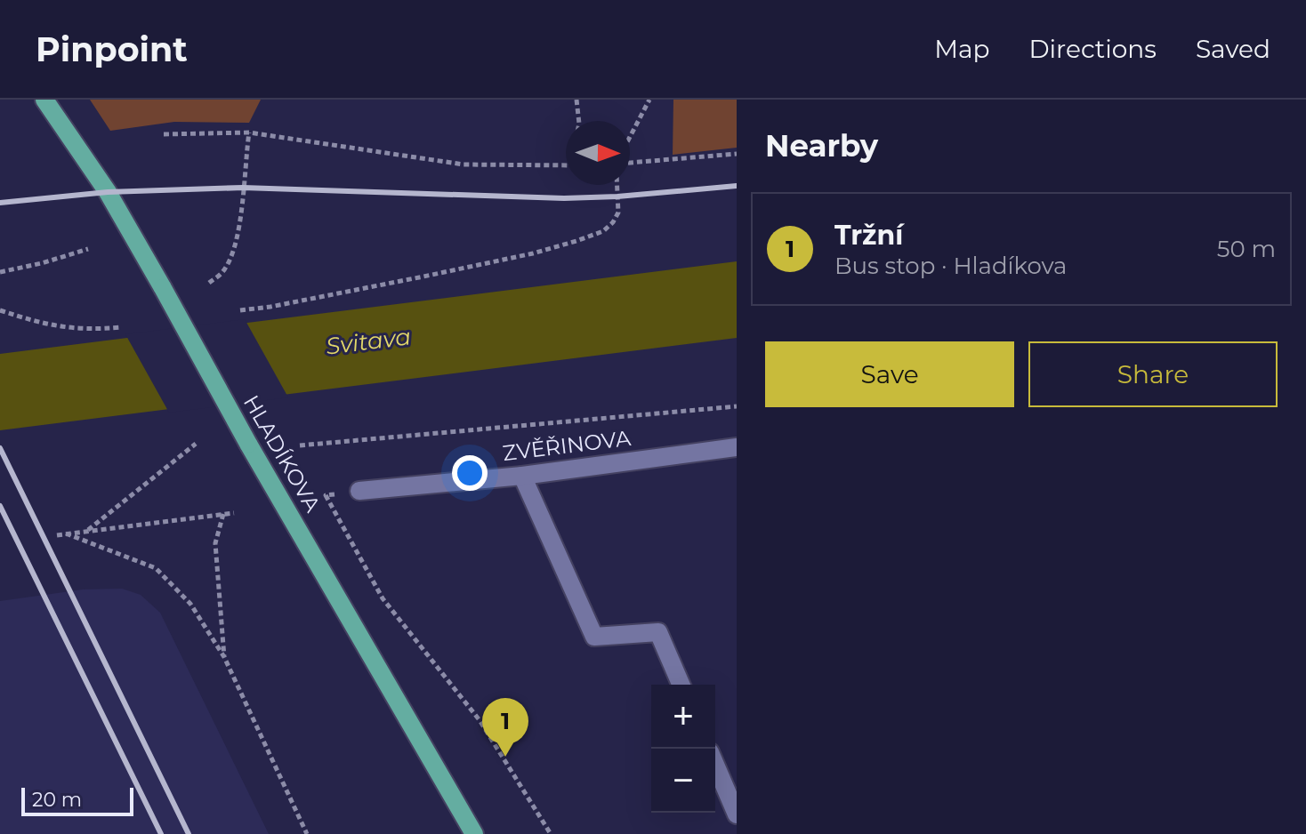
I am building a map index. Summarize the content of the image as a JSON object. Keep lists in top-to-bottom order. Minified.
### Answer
{"streets":{"main road":["HLADÍKOVA"],"street":["ZVĚŘINOVA"]},"water":["Svitava"],"scale_bar":"20 m","north":"right","page":{"header":"Pinpoint","nav":["Map","Directions","Saved"],"heading":"Nearby","list":[{"mark":"1","name":"Tržní","note":"Bus stop · Hladíkova","value":"50 m"}],"buttons":["Save","Share"],"map_buttons":["+","−"],"pins":"1","scale":"20 m"}}
